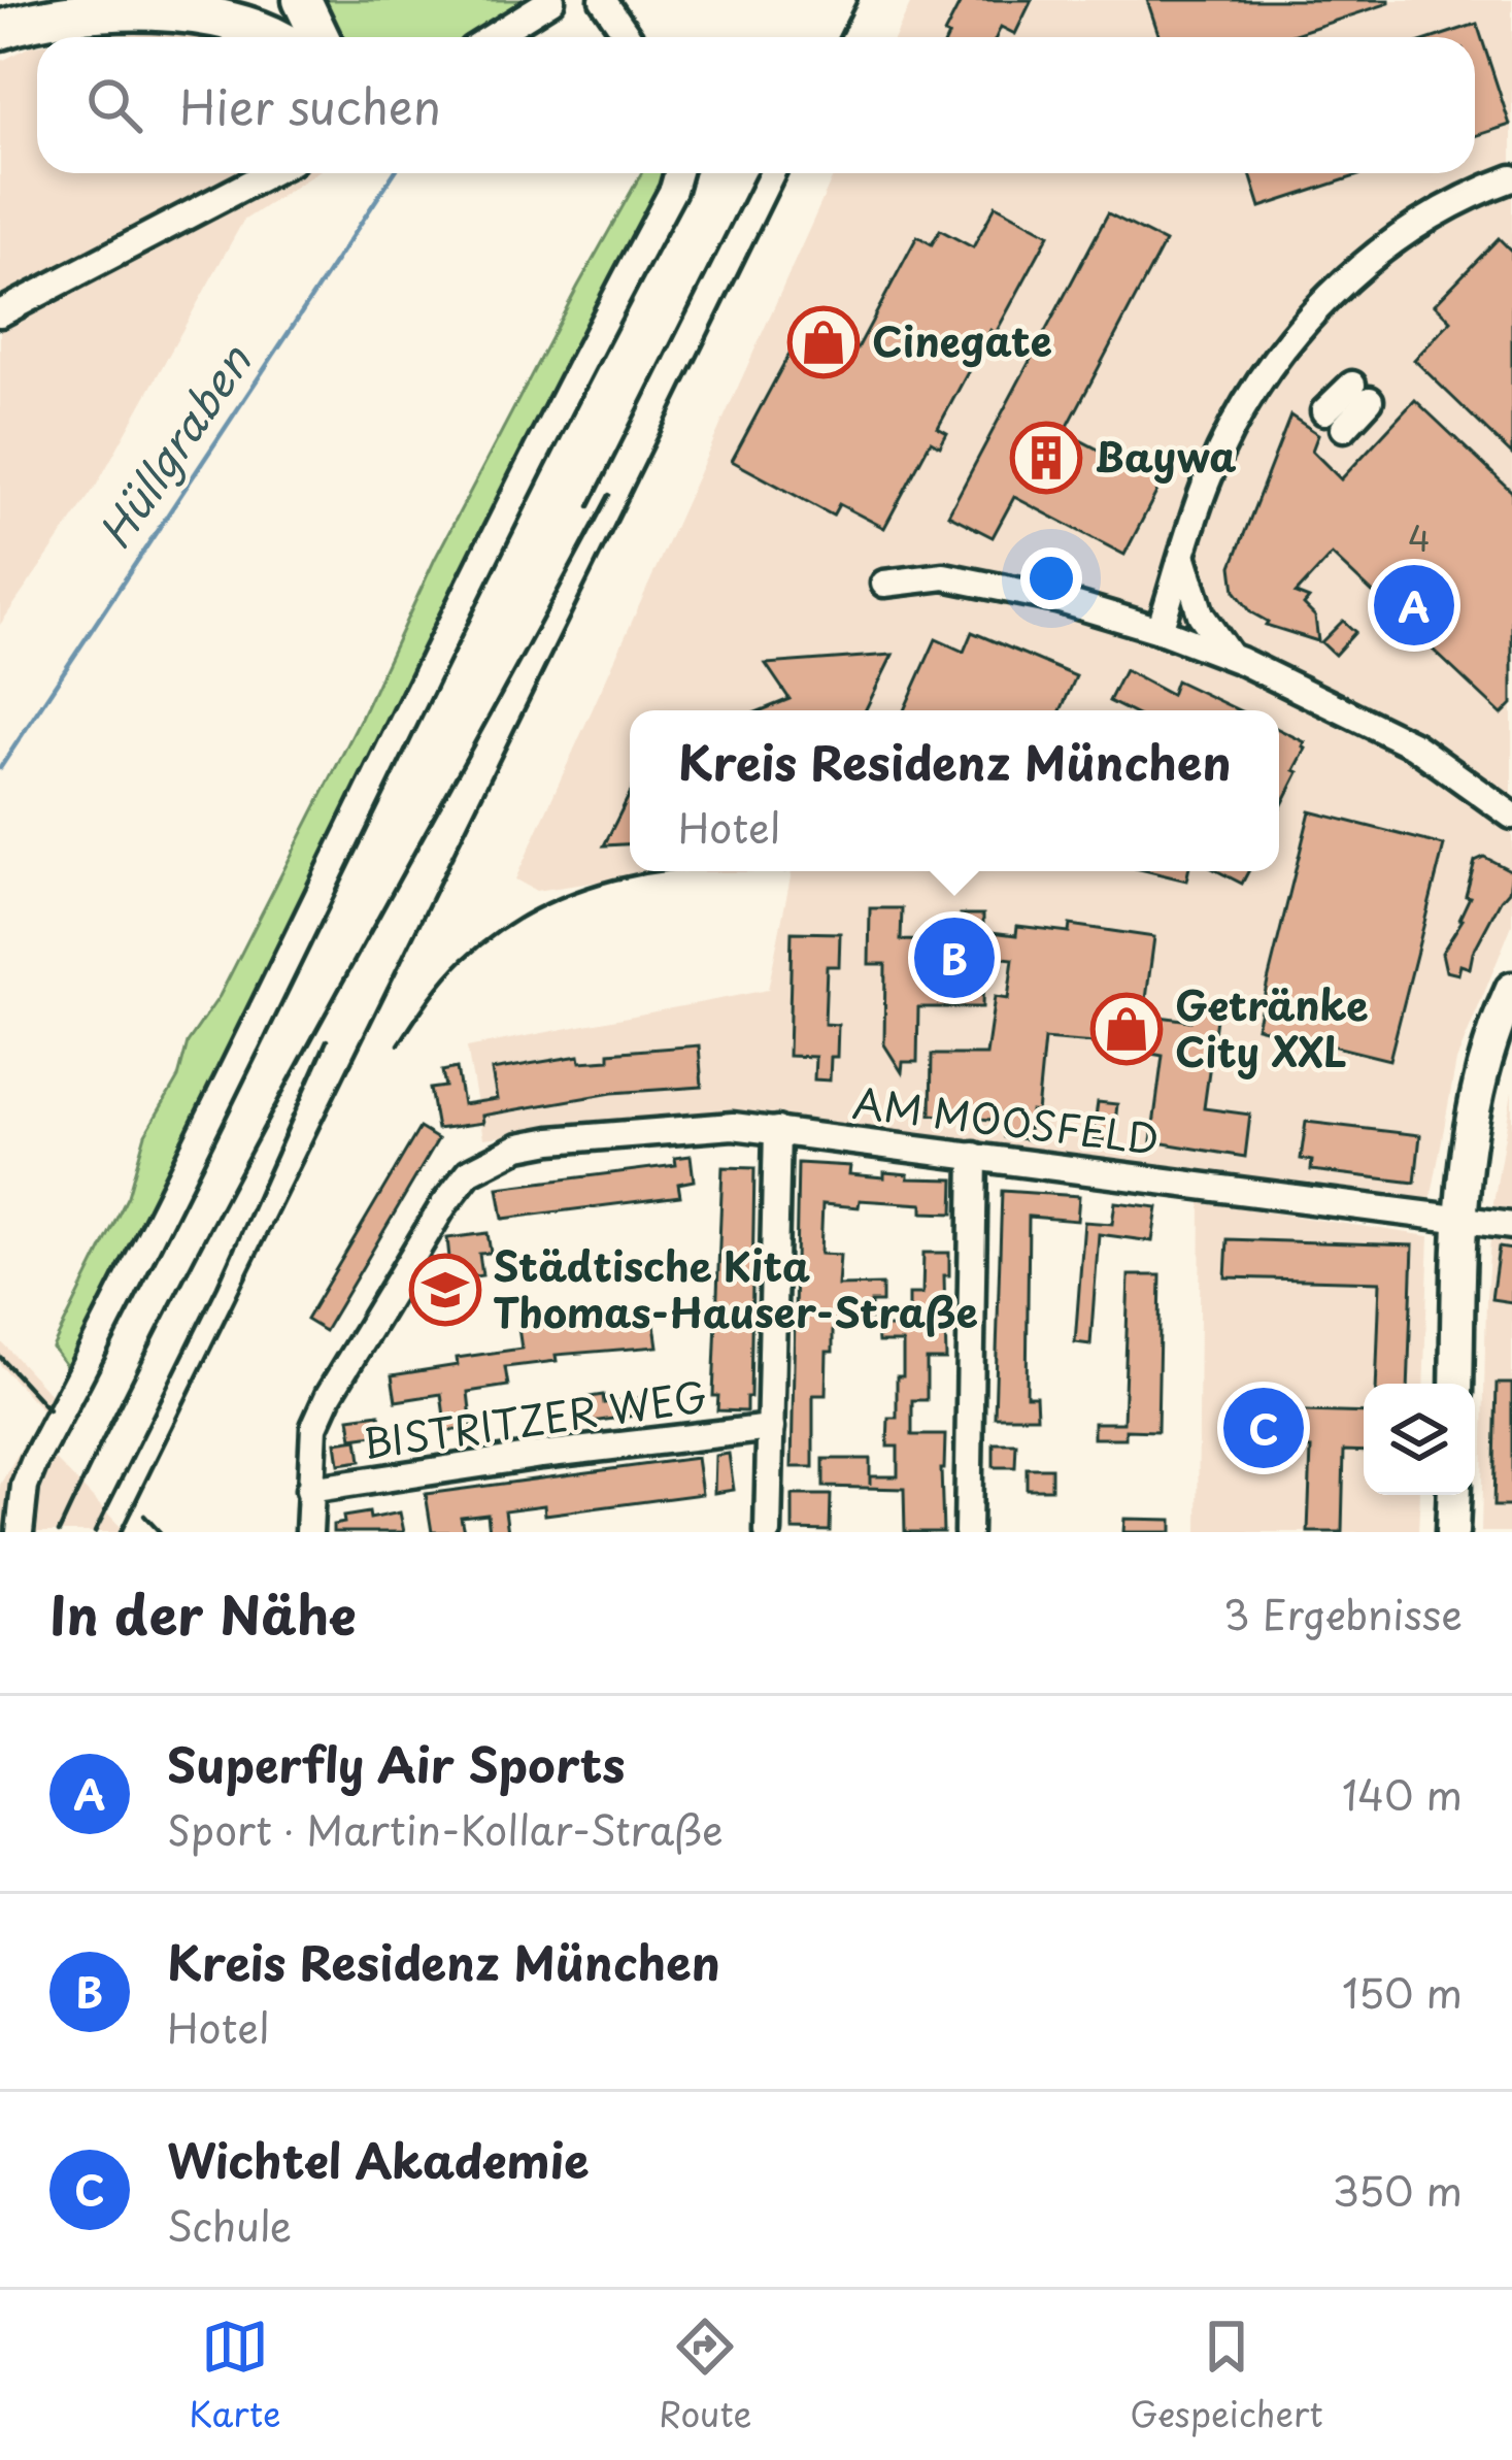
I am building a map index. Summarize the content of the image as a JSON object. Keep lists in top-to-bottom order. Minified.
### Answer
{"streets":{"street":["AM MOOSFELD","BISTRITZER WEG"]},"crossings":[["AM MOOSFELD","BISTRITZER WEG"]],"water":["Hüllgraben"],"places":{"shop":["Cinegate","Getränke City XXL"],"building":["Baywa"],"school or university":["Städtische Kita Thomas-Hauser-Straße"]},"house_numbers":["4"],"page":{"search":"Hier suchen","pins":["A","B","C"],"popup":["Kreis Residenz München","Hotel"],"heading":["In der Nähe","3 Ergebnisse"],"list":[{"mark":"A","name":"Superfly Air Sports","note":"Sport · Martin-Kollar-Straße","value":"140 m"},{"mark":"B","name":"Kreis Residenz München","note":"Hotel","value":"150 m"},{"mark":"C","name":"Wichtel Akademie","note":"Schule","value":"350 m"}],"nav":["Karte","Route","Gespeichert"]}}
